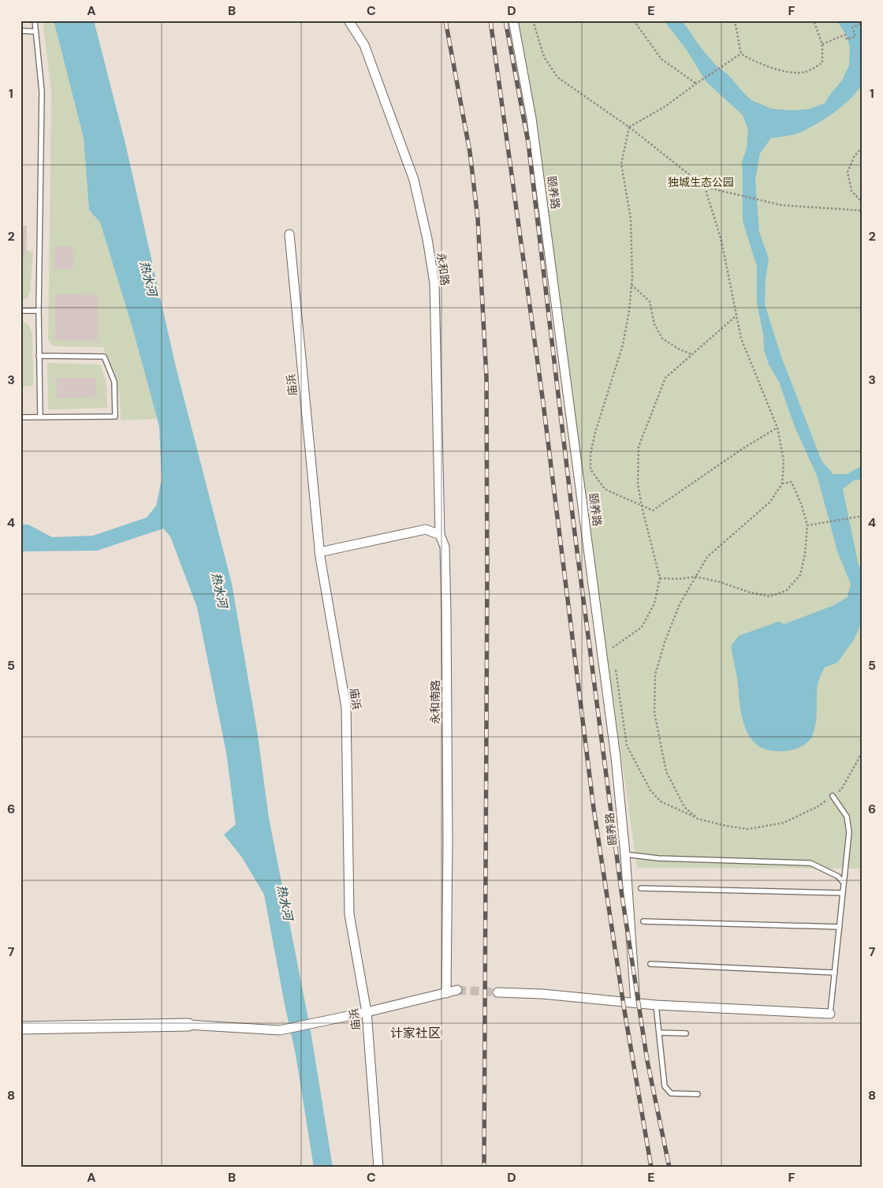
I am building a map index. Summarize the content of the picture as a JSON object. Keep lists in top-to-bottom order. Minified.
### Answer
{"streets":{"street":["颐养路","永和路","庙浜","永和南路"]},"crossings":[["永和路","永和南路"]],"districts":["计家社区"],"water":["热水河"],"parks":["独城生态公园"],"grid":{"columns":["A","B","C","D","E","F"],"rows":["1","2","3","4","5","6","7","8"]}}
